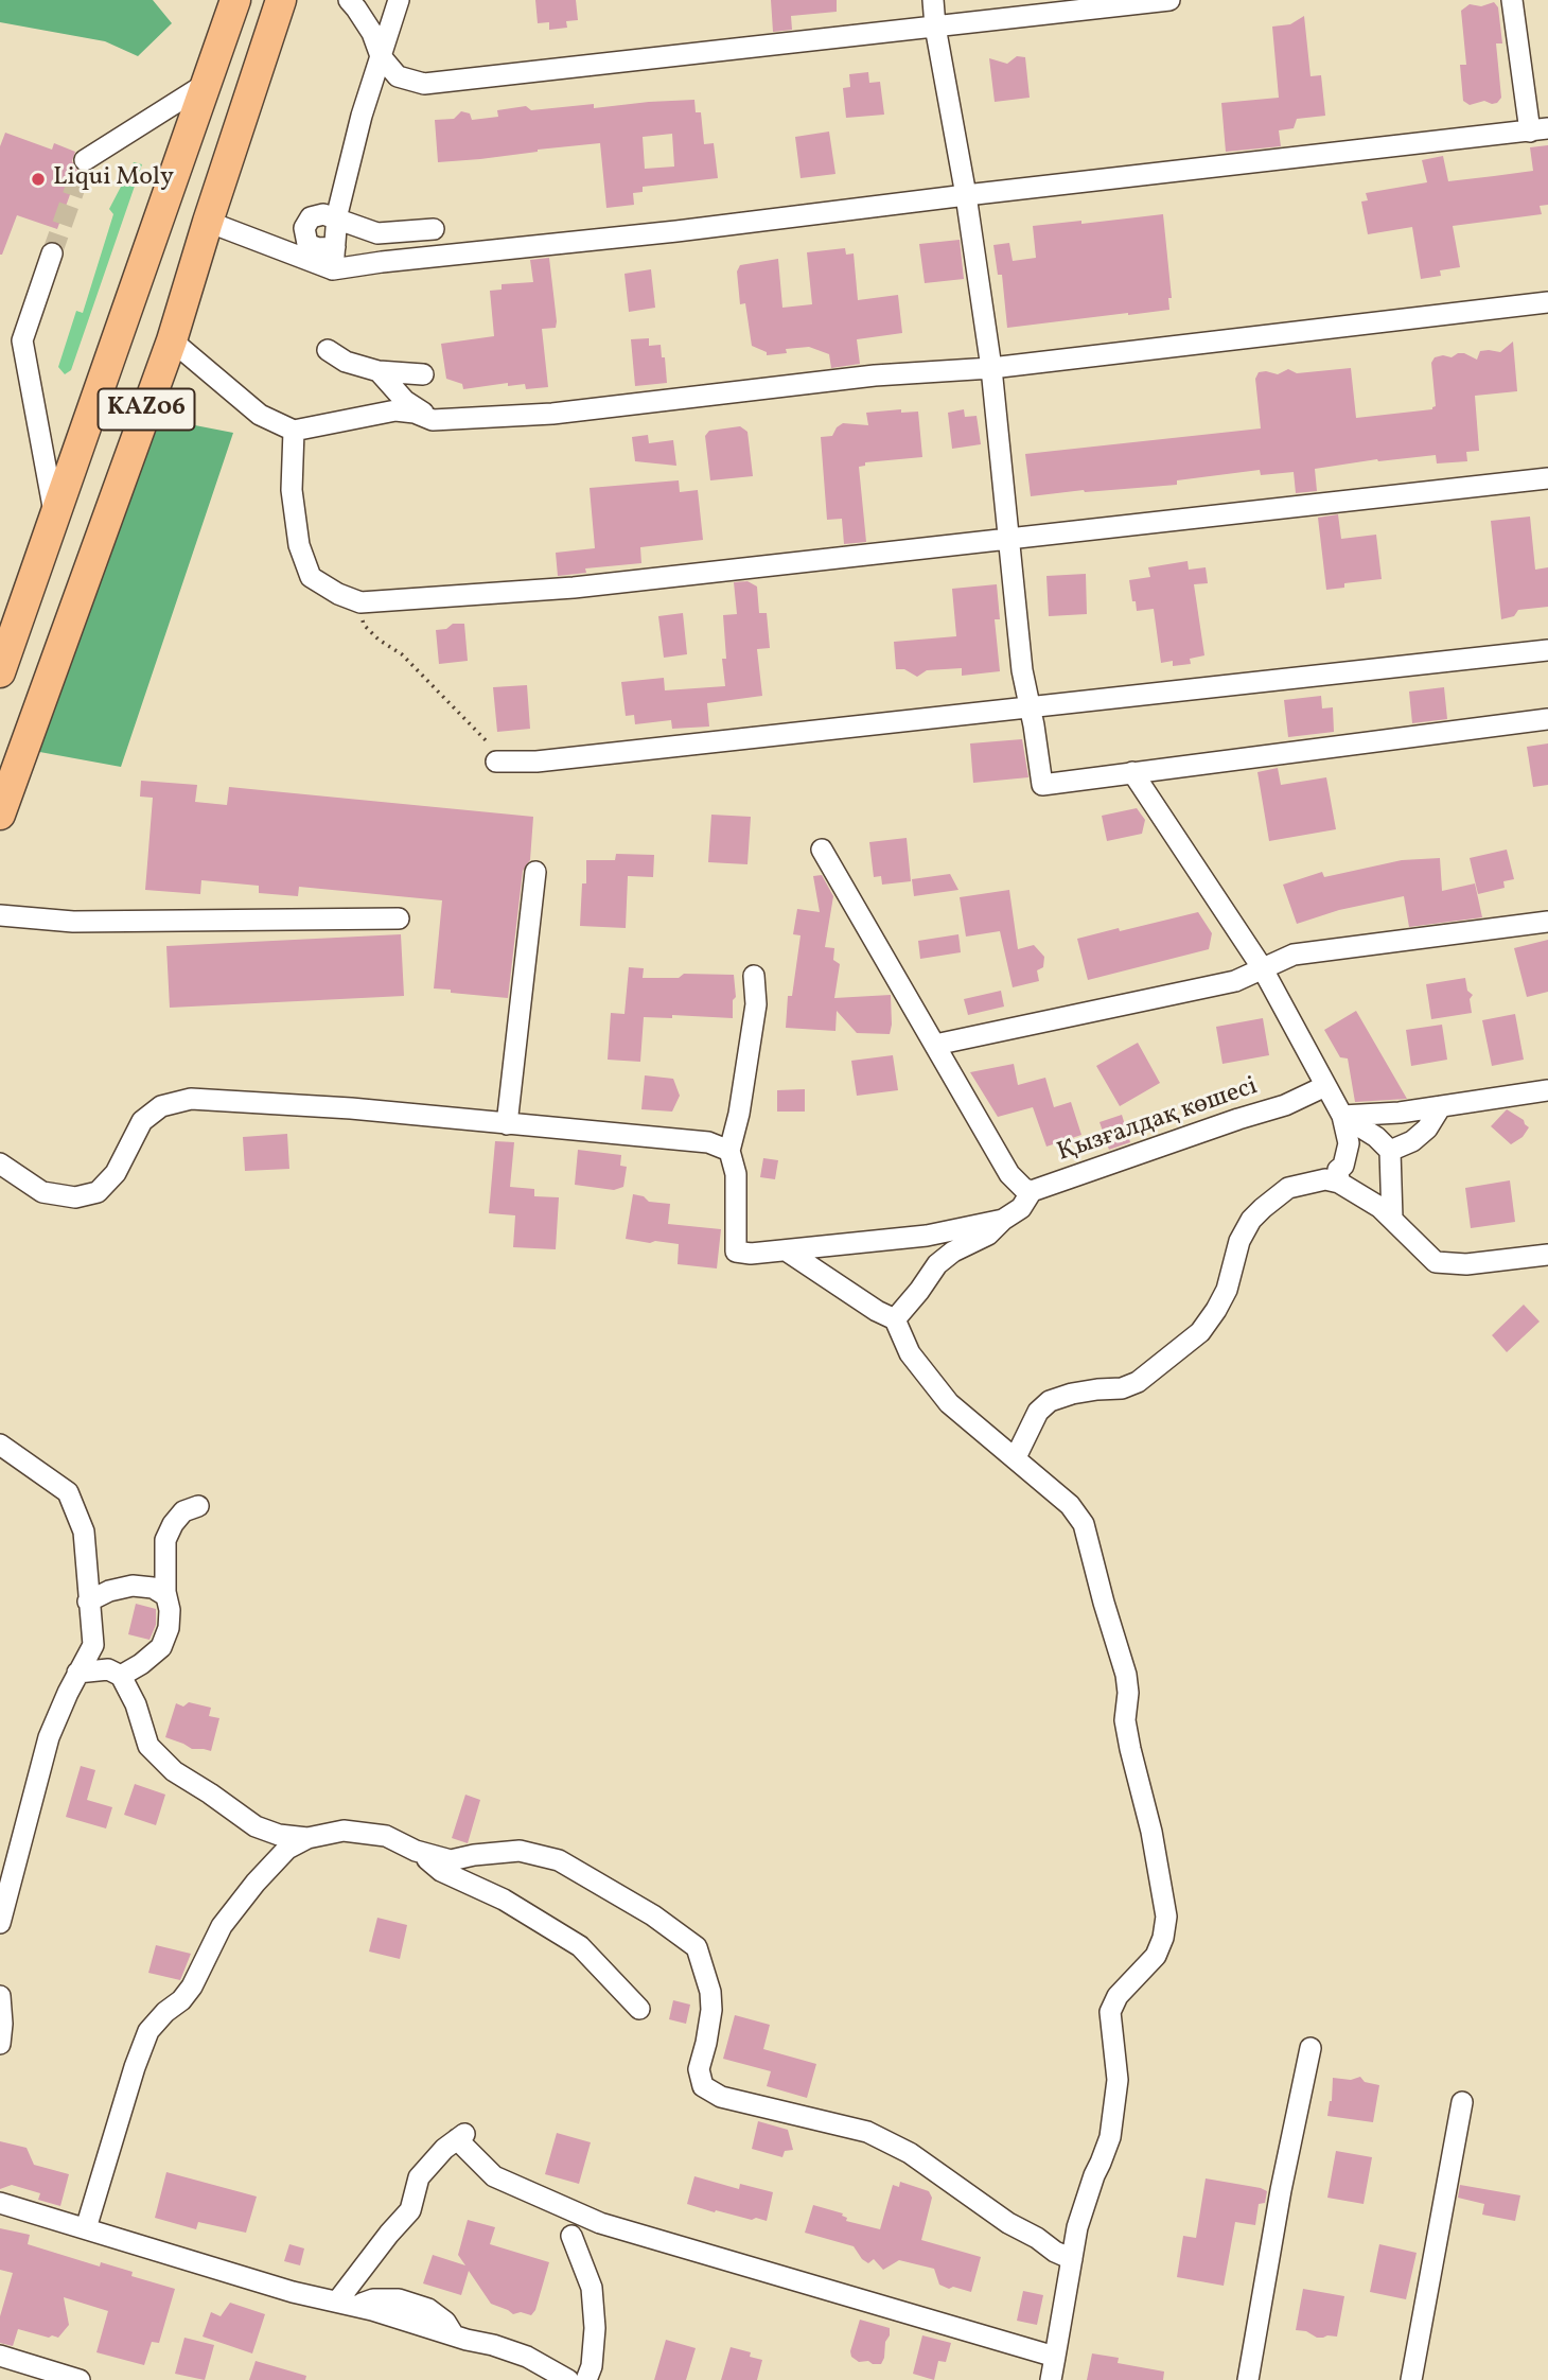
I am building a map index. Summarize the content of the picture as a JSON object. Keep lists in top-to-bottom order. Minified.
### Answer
{"streets":{"highway":["KАZ06"],"street":["Қызғалдақ көшесі"]},"places":["Liqui Moly"]}
